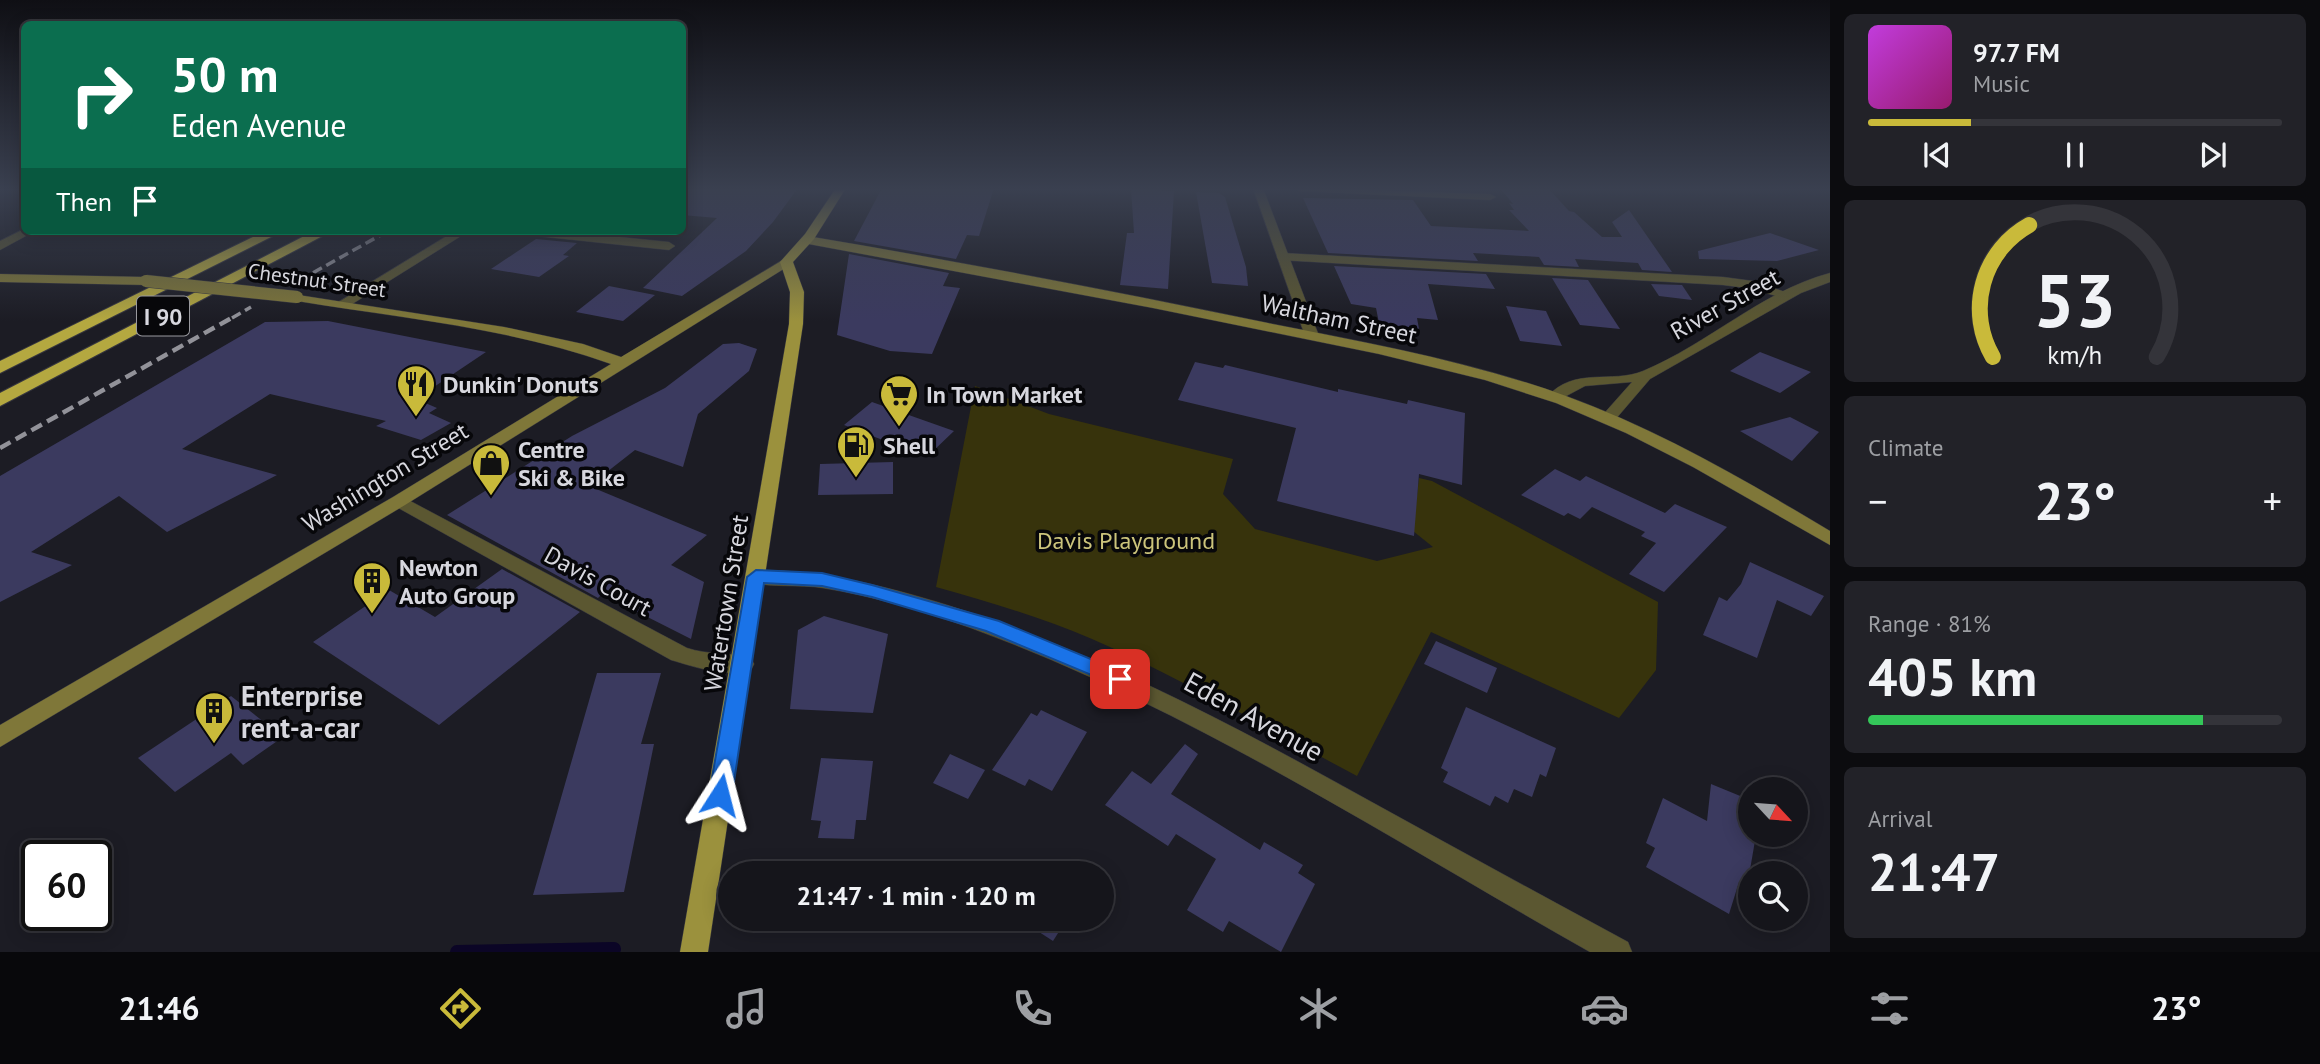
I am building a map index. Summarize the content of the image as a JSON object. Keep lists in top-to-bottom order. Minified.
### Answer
{"streets":{"highway":["I 90"],"main road":["Chestnut Street","Waltham Street","Washington Street","Watertown Street"],"street":["River Street","Davis Court","Eden Avenue"]},"crossings":[["Chestnut Street","Washington Street"],["River Street","Waltham Street"],["Waltham Street","Washington Street"],["Washington Street","Davis Court"],["Washington Street","Watertown Street"],["Davis Court","Watertown Street"],["Watertown Street","Eden Avenue"]],"parks":["Davis Playground"],"places":{"restaurant":["Dunkin' Donuts"],"supermarket":["In Town Market"],"fuel station":["Shell"],"shop":["Centre Ski & Bike"],"building":["Newton Auto Group","Enterprise rent-a-car"]},"north":"bottom right","page":{"turn":["50 m","Eden Avenue"],"song":["97.7 FM","Music"],"then":"Then","tile":["Climate",["Range · 81%","405 km"],["Arrival","21:47"]],"heat":["−","23°","+"],"limit":"60","trip":"21:47 · 1 min · 120 m","tabs":["21:46","23°"],"gauge":["53","km/h"]}}
